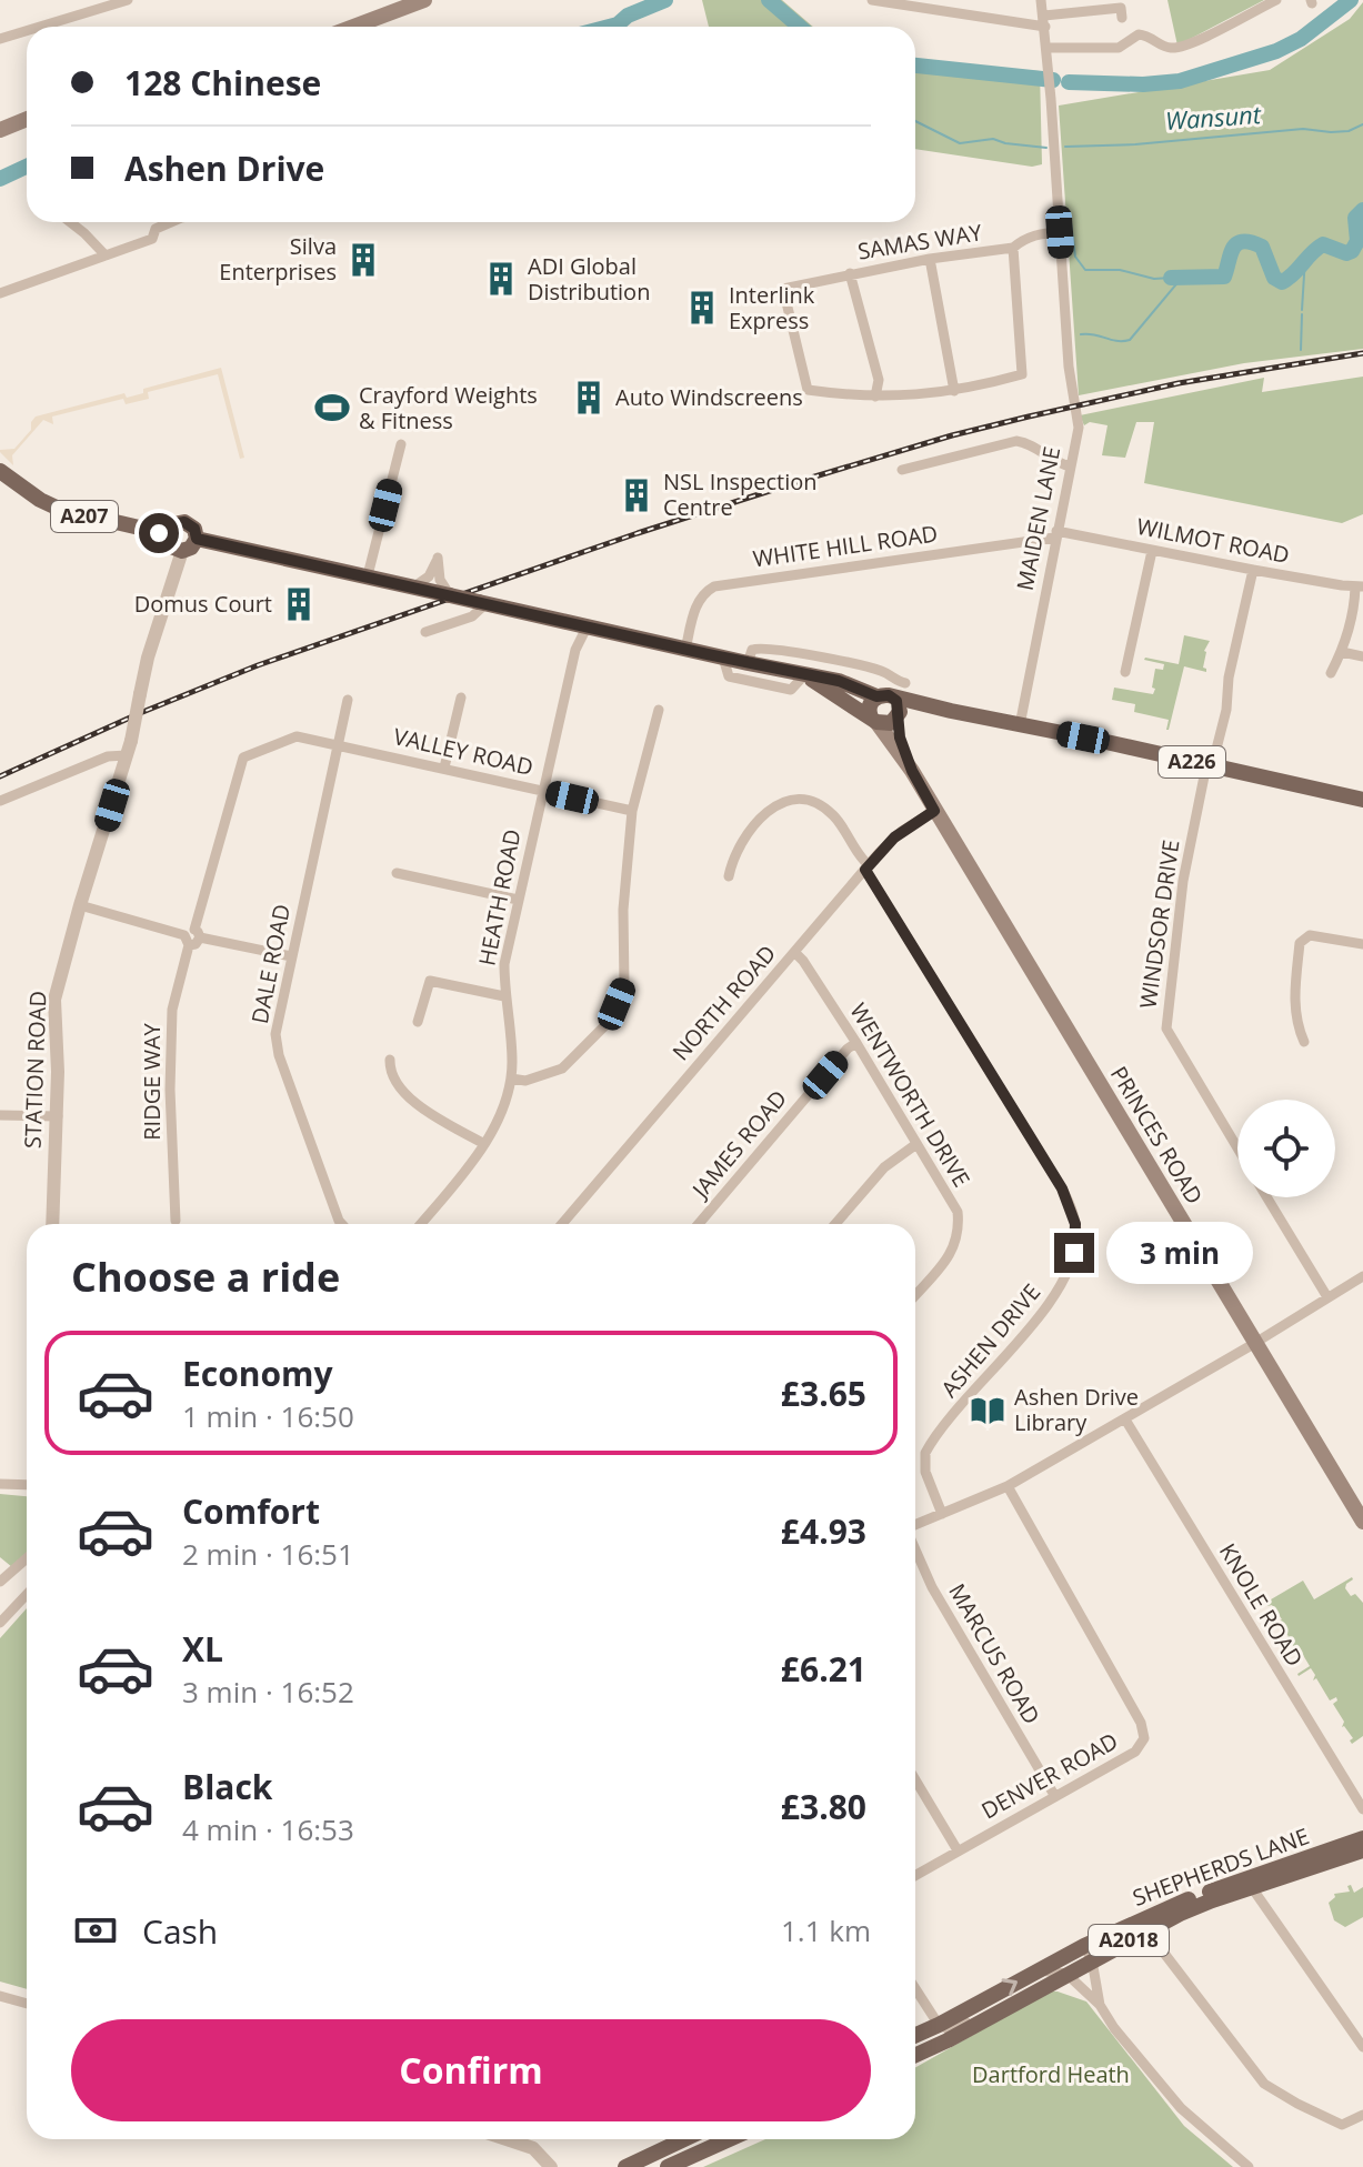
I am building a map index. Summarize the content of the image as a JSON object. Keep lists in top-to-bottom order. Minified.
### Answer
{"streets":{"main road":["A207","A226","PRINCES ROAD","SHEPHERDS LANE","A2018"],"street":["SAMAS WAY","MAIDEN LANE","WILMOT ROAD","WHITE HILL ROAD","VALLEY ROAD","HEATH ROAD","WINDSOR DRIVE","DALE ROAD","NORTH ROAD","STATION ROAD","RIDGE WAY","WENTWORTH DRIVE","JAMES ROAD","ASHEN DRIVE","KNOLE ROAD","MARCUS ROAD","DENVER ROAD"]},"crossings":[["SAMAS WAY","MAIDEN LANE"],["A207","WHITE HILL ROAD"],["A207","A226"],["A207","HEATH ROAD"],["A207","STATION ROAD"],["A207","PRINCES ROAD"],["MAIDEN LANE","WILMOT ROAD"],["MAIDEN LANE","WHITE HILL ROAD"],["MAIDEN LANE","A226"],["WILMOT ROAD","WHITE HILL ROAD"],["WILMOT ROAD","WINDSOR DRIVE"],["VALLEY ROAD","HEATH ROAD"],["VALLEY ROAD","DALE ROAD"],["VALLEY ROAD","RIDGE WAY"],["A226","WINDSOR DRIVE"],["A226","PRINCES ROAD"],["DALE ROAD","RIDGE WAY"],["NORTH ROAD","WENTWORTH DRIVE"],["NORTH ROAD","PRINCES ROAD"],["NORTH ROAD","ASHEN DRIVE"],["WENTWORTH DRIVE","JAMES ROAD"],["MARCUS ROAD","DENVER ROAD"]],"water":["Wansunt"],"parks":["Dartford Heath"],"places":{"building":["Silva Enterprises","ADI Global Distribution","Interlink Express","Auto Windscreens","NSL Inspection Centre","Domus Court"],"sports":["Crayford Weights & Fitness"],"library":["Ashen Drive Library"]},"page":{"banner":["128 Chinese","Ashen Drive"],"bubble":"3 min","heading":"Choose a ride","list":[{"name":"Economy","note":"1 min · 16:50","value":"£3.65"},{"name":"Comfort","note":"2 min · 16:51","value":"£4.93"},{"name":"XL","note":"3 min · 16:52","value":"£6.21"},{"name":"Black","note":"4 min · 16:53","value":"£3.80"}],"pay":["Cash","1.1 km"],"buttons":"Confirm"}}
